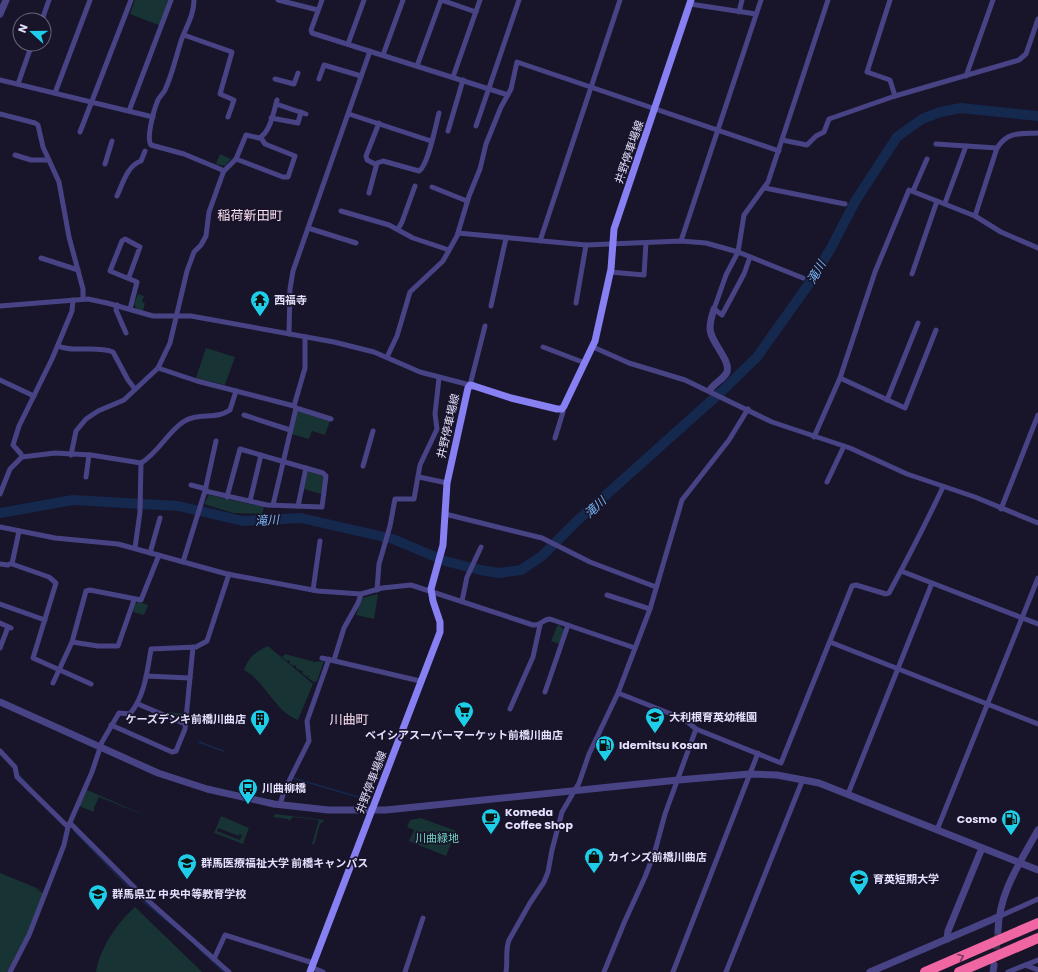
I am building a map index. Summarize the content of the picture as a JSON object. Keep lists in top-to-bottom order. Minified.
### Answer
{"streets":{"main road":["井野停車場線"]},"districts":["稲荷新田町","川曲町"],"water":["滝川"],"parks":["川曲緑地"],"places":{"temple":["西福寺"],"supermarket":["ベイシアスーパーマーケット前橋川曲店"],"school or university":["大利根育英幼稚園","群馬医療福祉大学 前橋キャンパス","育英短期大学","群馬県立 中央中等教育学校"],"building":["ケーズデンキ前橋川曲店"],"fuel station":["Idemitsu Kosan","Cosmo"],"bus stop":["川曲柳橋"],"cafe":["Komeda Coffee Shop"],"shop":["カインズ前橋川曲店"]},"north":"left"}
